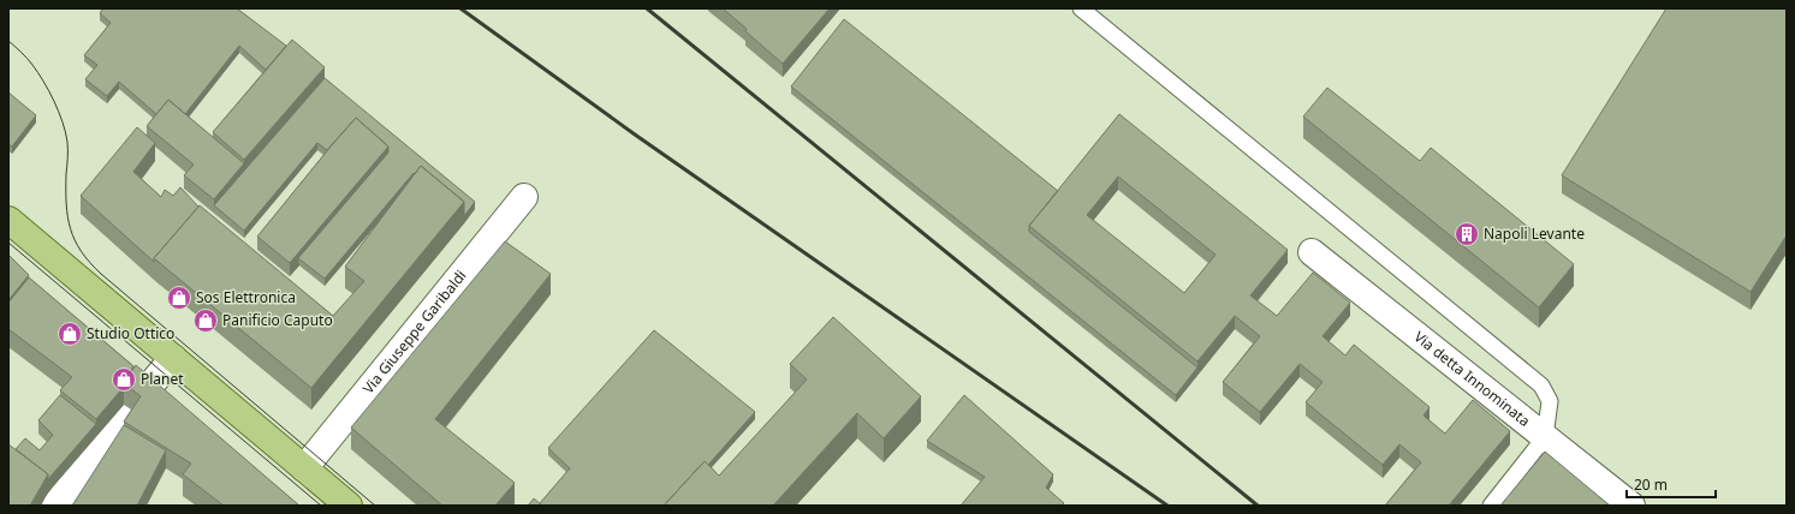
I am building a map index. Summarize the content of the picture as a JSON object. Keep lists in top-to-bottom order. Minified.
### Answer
{"streets":{"street":["Via Giuseppe Garibaldi","Via detta Innominata"]},"places":{"building":["Napoli Levante"],"shop":["Sos Elettronica","Panificio Caputo","Studio Ottico","Planet"]},"scale_bar":"20 m"}
